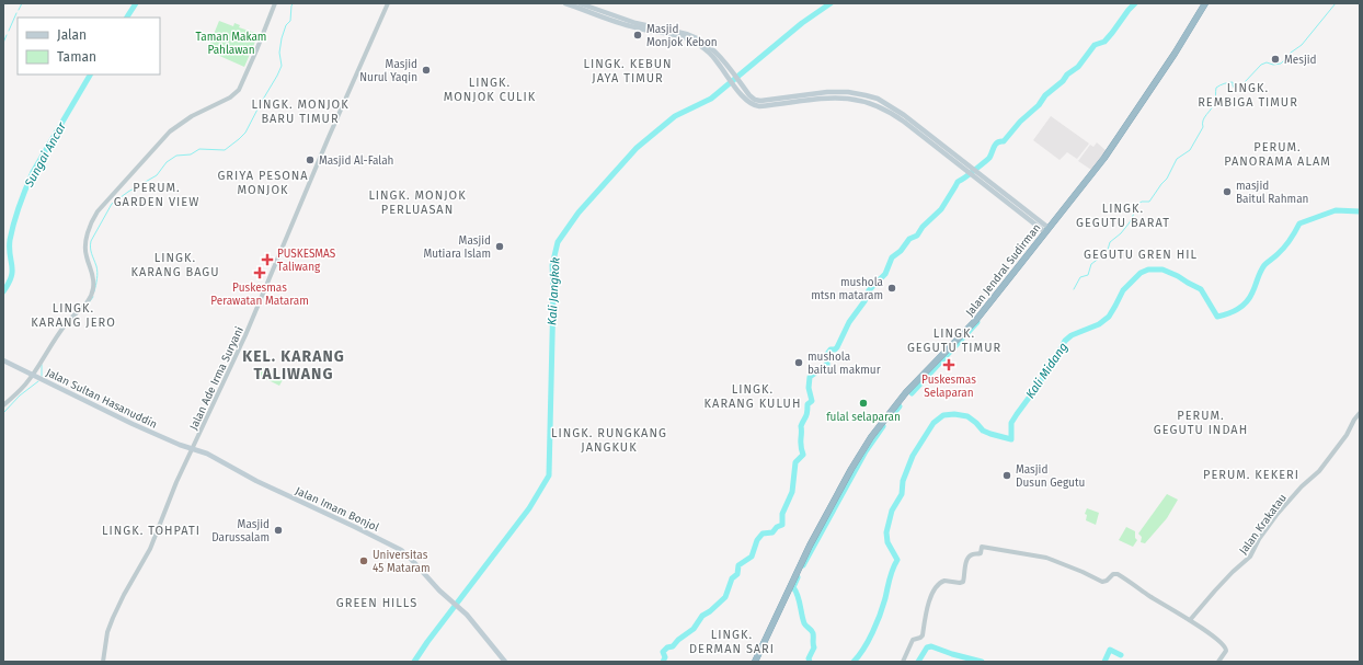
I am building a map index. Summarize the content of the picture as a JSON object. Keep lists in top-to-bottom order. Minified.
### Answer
{"streets":{"highway":["Jalan Jendral Sudirman"],"main road":["Jalan Sultan Hasanuddin","Jalan Imam Bonjol"],"street":["Jalan Ade Irma Suryani","Jalan Krakatau"]},"crossings":[["Jalan Ade Irma Suryani","Jalan Sultan Hasanuddin"],["Jalan Ade Irma Suryani","Jalan Imam Bonjol"],["Jalan Sultan Hasanuddin","Jalan Imam Bonjol"]],"districts":["LINGK. KEBUN JAYA TIMUR","LINGK. MONJOK CULIK","LINGK. REMBIGA TIMUR","LINGK. MONJOK BARU TIMUR","PERUM. PANORAMA ALAM","GRIYA PESONA MONJOK","PERUM. GARDEN VIEW","LINGK. MONJOK PERLUASAN","LINGK. GEGUTU BARAT","GEGUTU GREN HIL","LINGK. KARANG BAGU","LINGK. KARANG JERO","LINGK. GEGUTU TIMUR","KEL. KARANG TALIWANG","LINGK. KARANG KULUH","PERUM. GEGUTU INDAH","LINGK. RUNGKANG JANGKUK","PERUM. KEKERI","LINGK. TOHPATI","GREEN HILLS","LINGK. DERMAN SARI"],"water":["Sungai Ancar","Kali Jangkok","Kali Midang"],"parks":["Taman Makam Pahlawan"],"places":{"other":["Masjid Monjok Kebon","Mesjid","Masjid Nurul Yaqin","Masjid Al-Falah","masjid Baitul Rahman","Masjid Mutiara Islam","mushola mtsn mataram","mushola baitul makmur","fulal selaparan","Masjid Dusun Gegutu","Masjid Darussalam","Universitas 45 Mataram"],"health":["PUSKESMAS Taliwang","Puskesmas Perawatan Mataram","Puskesmas Selaparan"]},"legend":["Jalan","Taman"]}
